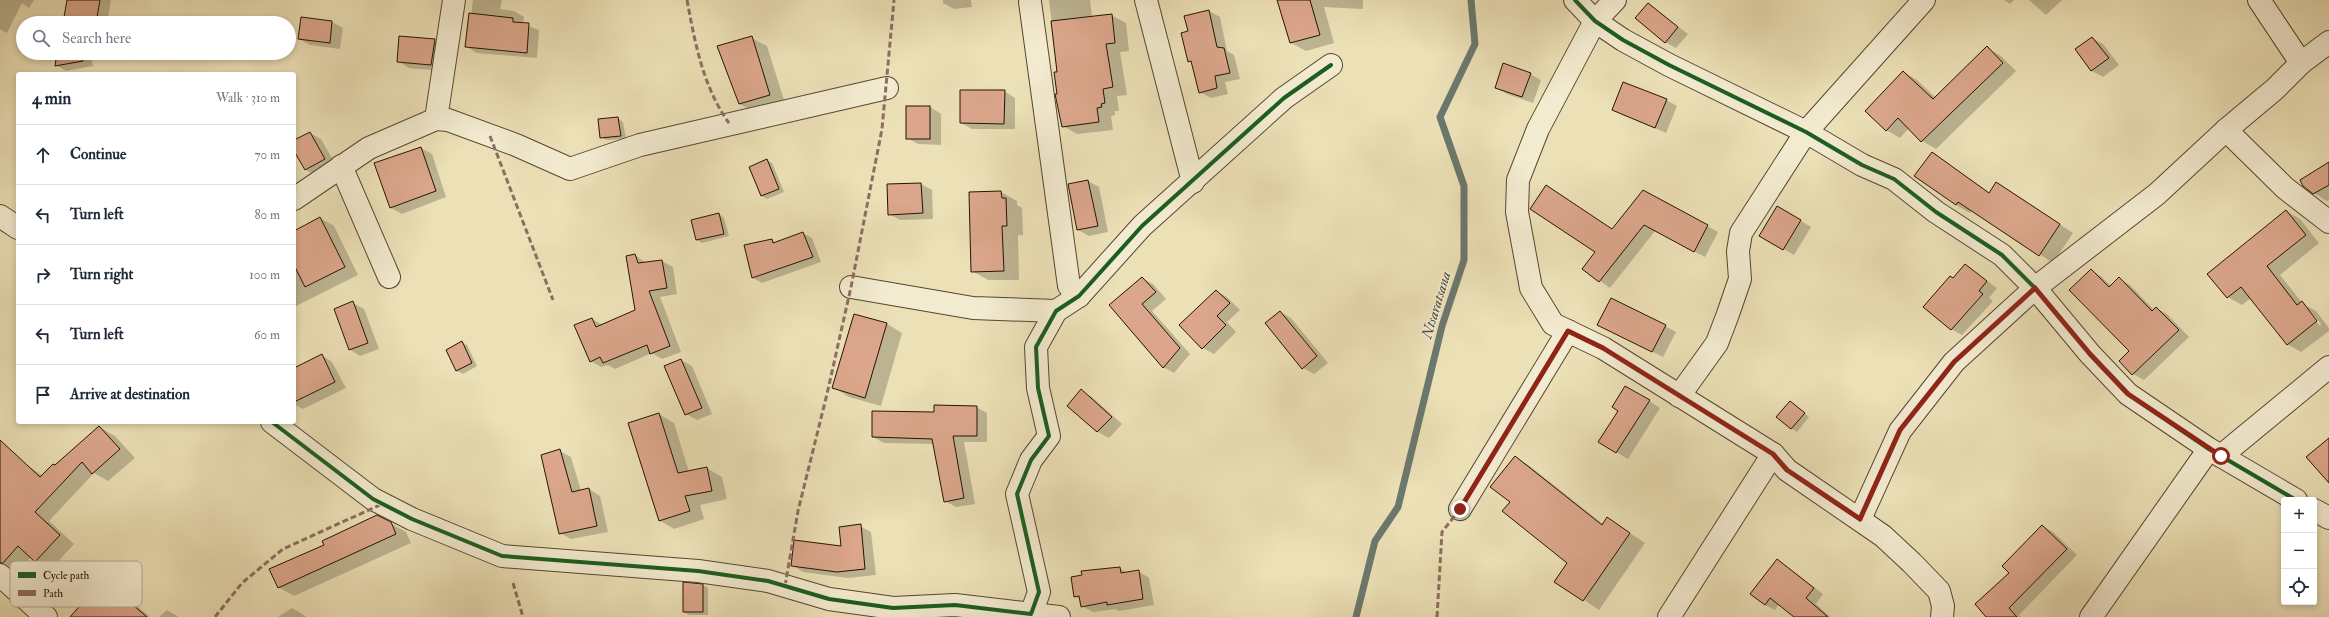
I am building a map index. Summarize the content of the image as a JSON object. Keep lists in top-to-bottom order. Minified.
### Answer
{"water":["Ntsaratsana"],"legend":["Cycle path","Path"],"page":{"search":"Search here","heading":["4 min","Walk · 310 m"],"list":[["Continue","70 m"],["Turn left","80 m"],["Turn right","100 m"],["Turn left","60 m"],"Arrive at destination"],"map_buttons":["+","−"]}}
